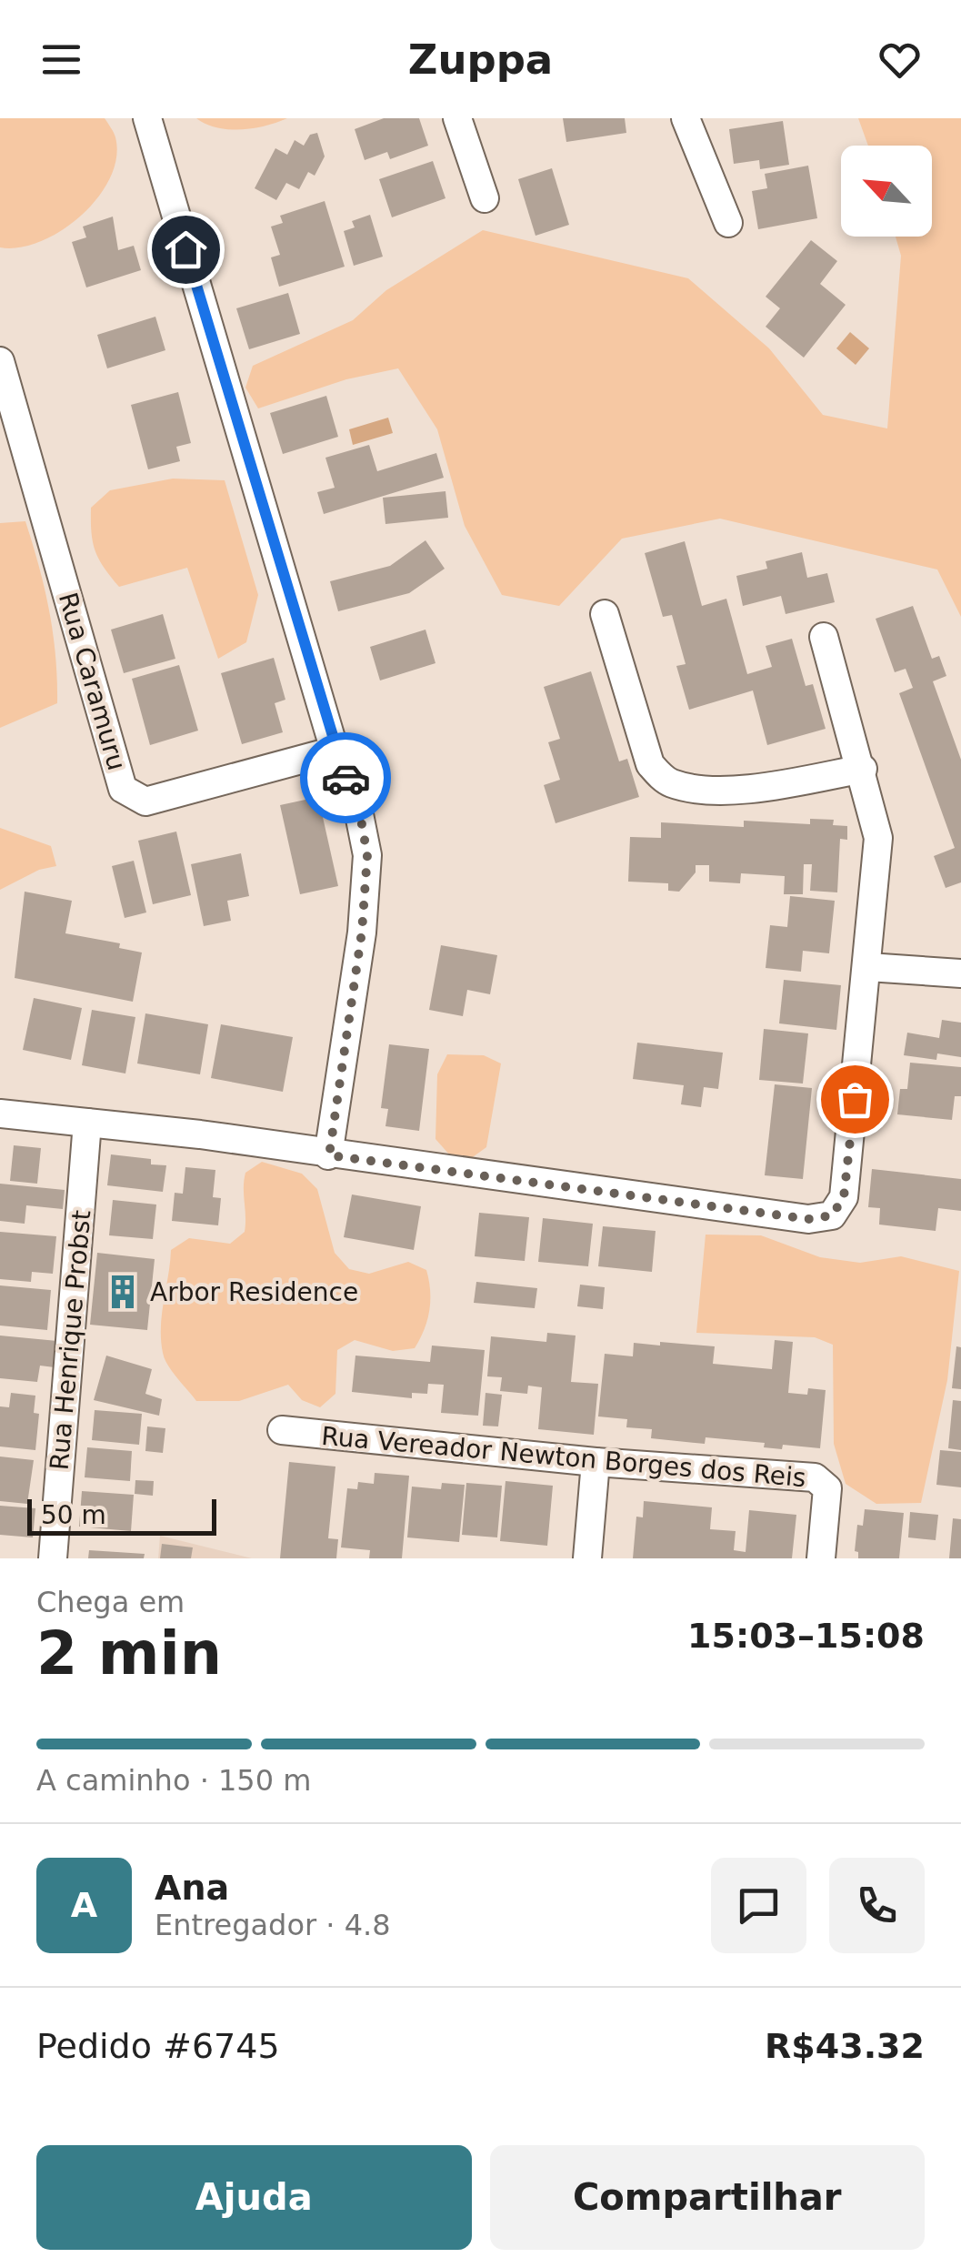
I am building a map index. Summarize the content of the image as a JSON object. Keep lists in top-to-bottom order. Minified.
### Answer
{"streets":{"street":["Rua Caramuru","Rua Henrique Probst","Rua Vereador Newton Borges dos Reis"]},"places":{"building":["Arbor Residence"]},"scale_bar":"50 m","north":"top left","page":{"header":"Zuppa","scale":"50 m","heading":["2 min","Chega em","15:03–15:08"],"panel":["Ana","Entregador · 4.8","Pedido #6745","R$43.32"],"bar":"A caminho · 150 m","round":"A","buttons":["Ajuda","Compartilhar"]}}
